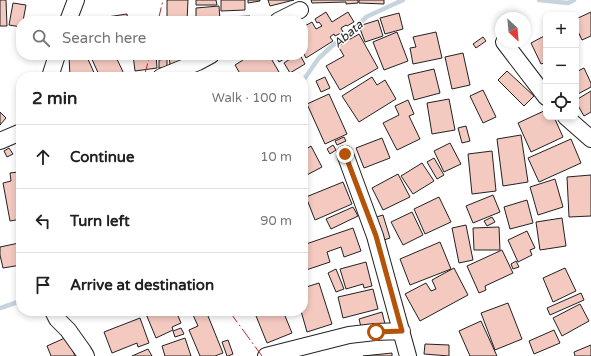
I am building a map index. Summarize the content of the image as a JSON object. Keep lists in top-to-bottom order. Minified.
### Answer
{"water":["Abata"],"north":"bottom right","page":{"map_buttons":["+","−"],"search":"Search here","heading":["2 min","Walk · 100 m"],"list":[["Continue","10 m"],["Turn left","90 m"],"Arrive at destination"]}}
